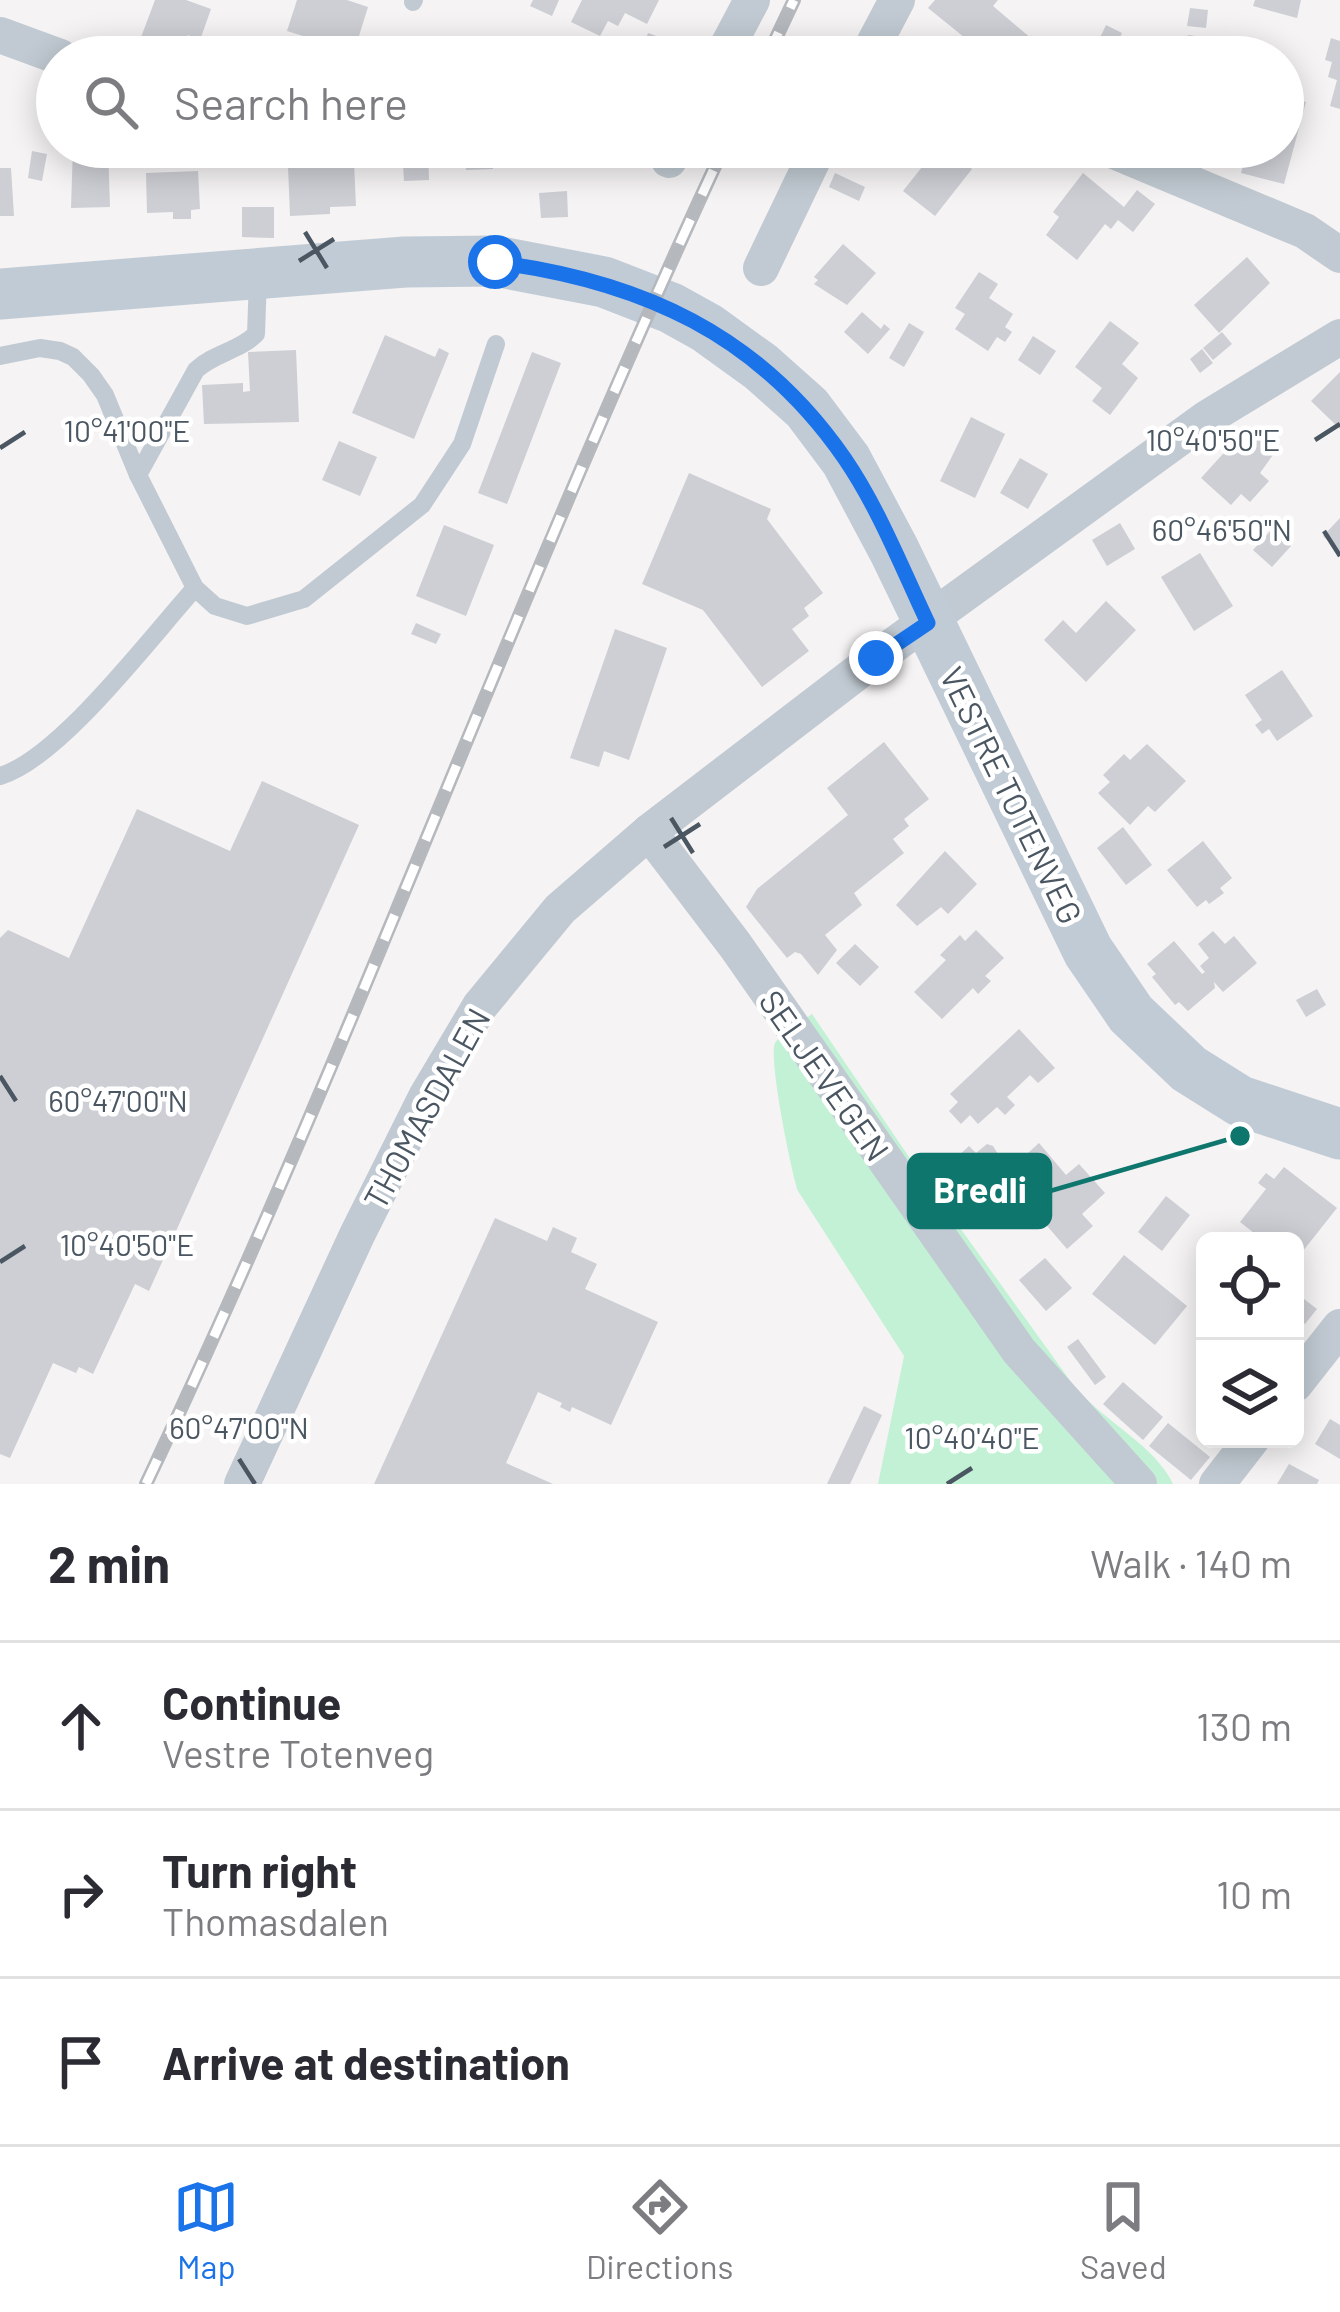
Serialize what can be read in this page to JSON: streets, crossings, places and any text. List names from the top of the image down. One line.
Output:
{"streets":{"main road":["VESTRE TOTENVEG"],"street":["SELJEVEGEN","THOMASDALEN"]},"crossings":[["VESTRE TOTENVEG","THOMASDALEN"],["SELJEVEGEN","THOMASDALEN"]],"places":["Bredli"],"page":{"search":"Search here","heading":["2 min","Walk · 140 m"],"list":[["Continue","Vestre Totenveg","130 m"],["Turn right","Thomasdalen","10 m"],"Arrive at destination"],"nav":["Map","Directions","Saved"]},"coordinates":["10°41'00\"E","10°40'50\"E","60°46'50\"N","60°47'00\"N","10°40'40\"E"]}
